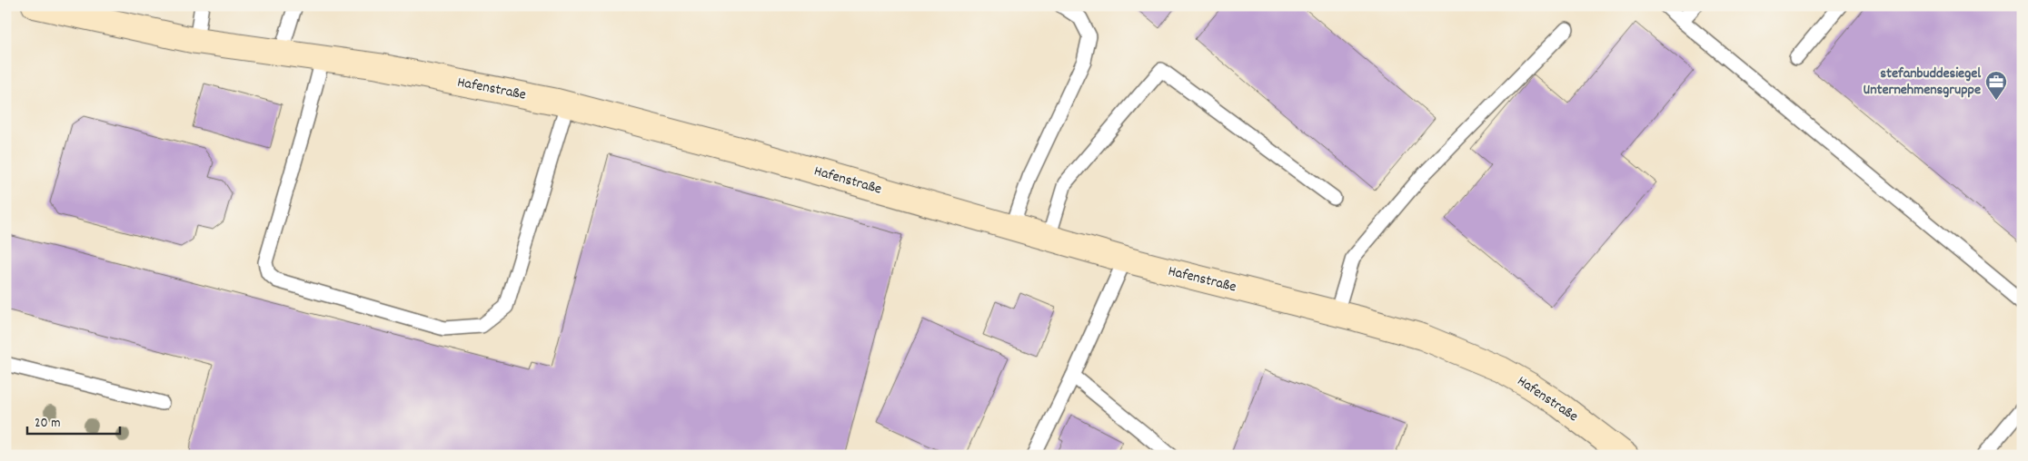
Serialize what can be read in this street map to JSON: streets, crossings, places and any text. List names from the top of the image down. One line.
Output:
{"streets":{"street":["Hafenstraße"]},"places":{"office":["stefanbuddesiegel Unternehmensgruppe"]},"scale_bar":"20 m"}
